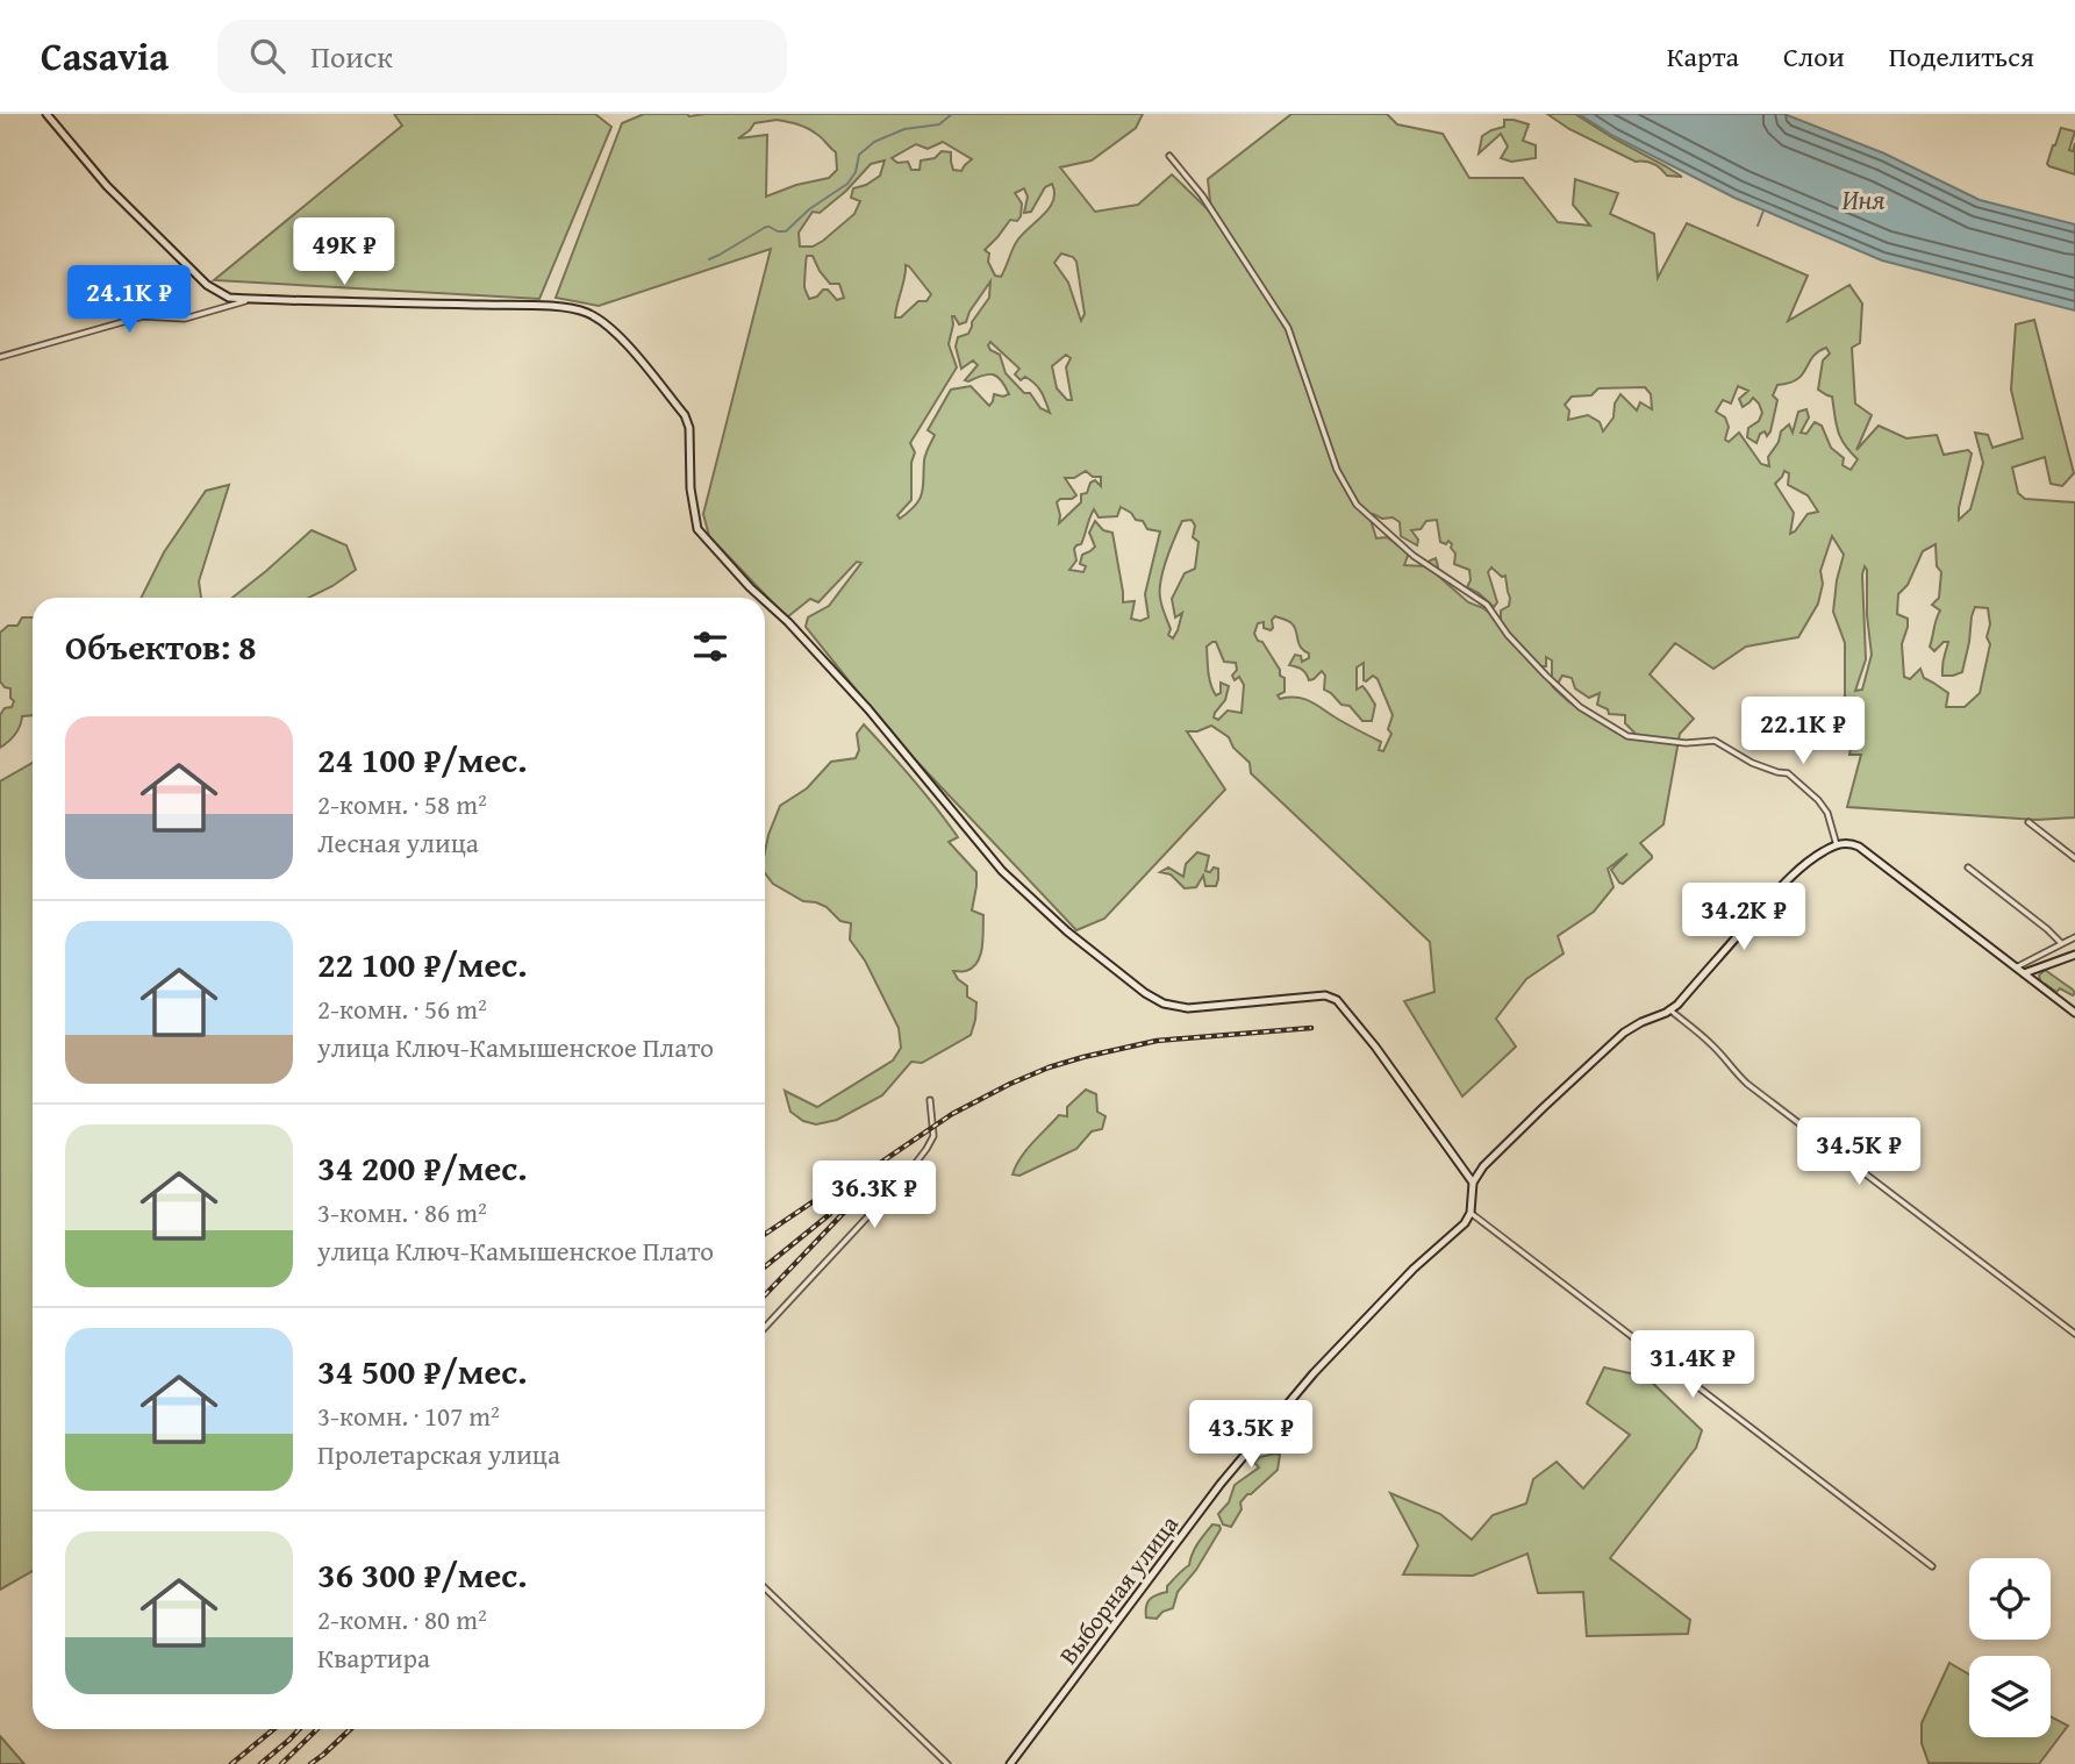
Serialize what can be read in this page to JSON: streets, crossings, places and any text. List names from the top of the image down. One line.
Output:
{"streets":{"street":["Выборная улица"]},"water":["Иня"],"page":{"header":"Casavia","search":"Поиск","nav":["Карта","Слои","Поделиться"],"price":["49K ₽","24.1K ₽","22.1K ₽","34.2K ₽","34.5K ₽","36.3K ₽","31.4K ₽","43.5K ₽"],"heading":"Объектов: 8","list":[{"name":"24 100 ₽/мес.","note":"2-комн. · 58 m² · Лесная улица"},{"name":"22 100 ₽/мес.","note":"2-комн. · 56 m² · улица Ключ-Камышенское Плато"},{"name":"34 200 ₽/мес.","note":"3-комн. · 86 m² · улица Ключ-Камышенское Плато"},{"name":"34 500 ₽/мес.","note":"3-комн. · 107 m² · Пролетарская улица"},{"name":"36 300 ₽/мес.","note":"2-комн. · 80 m² · Квартира"}]}}
